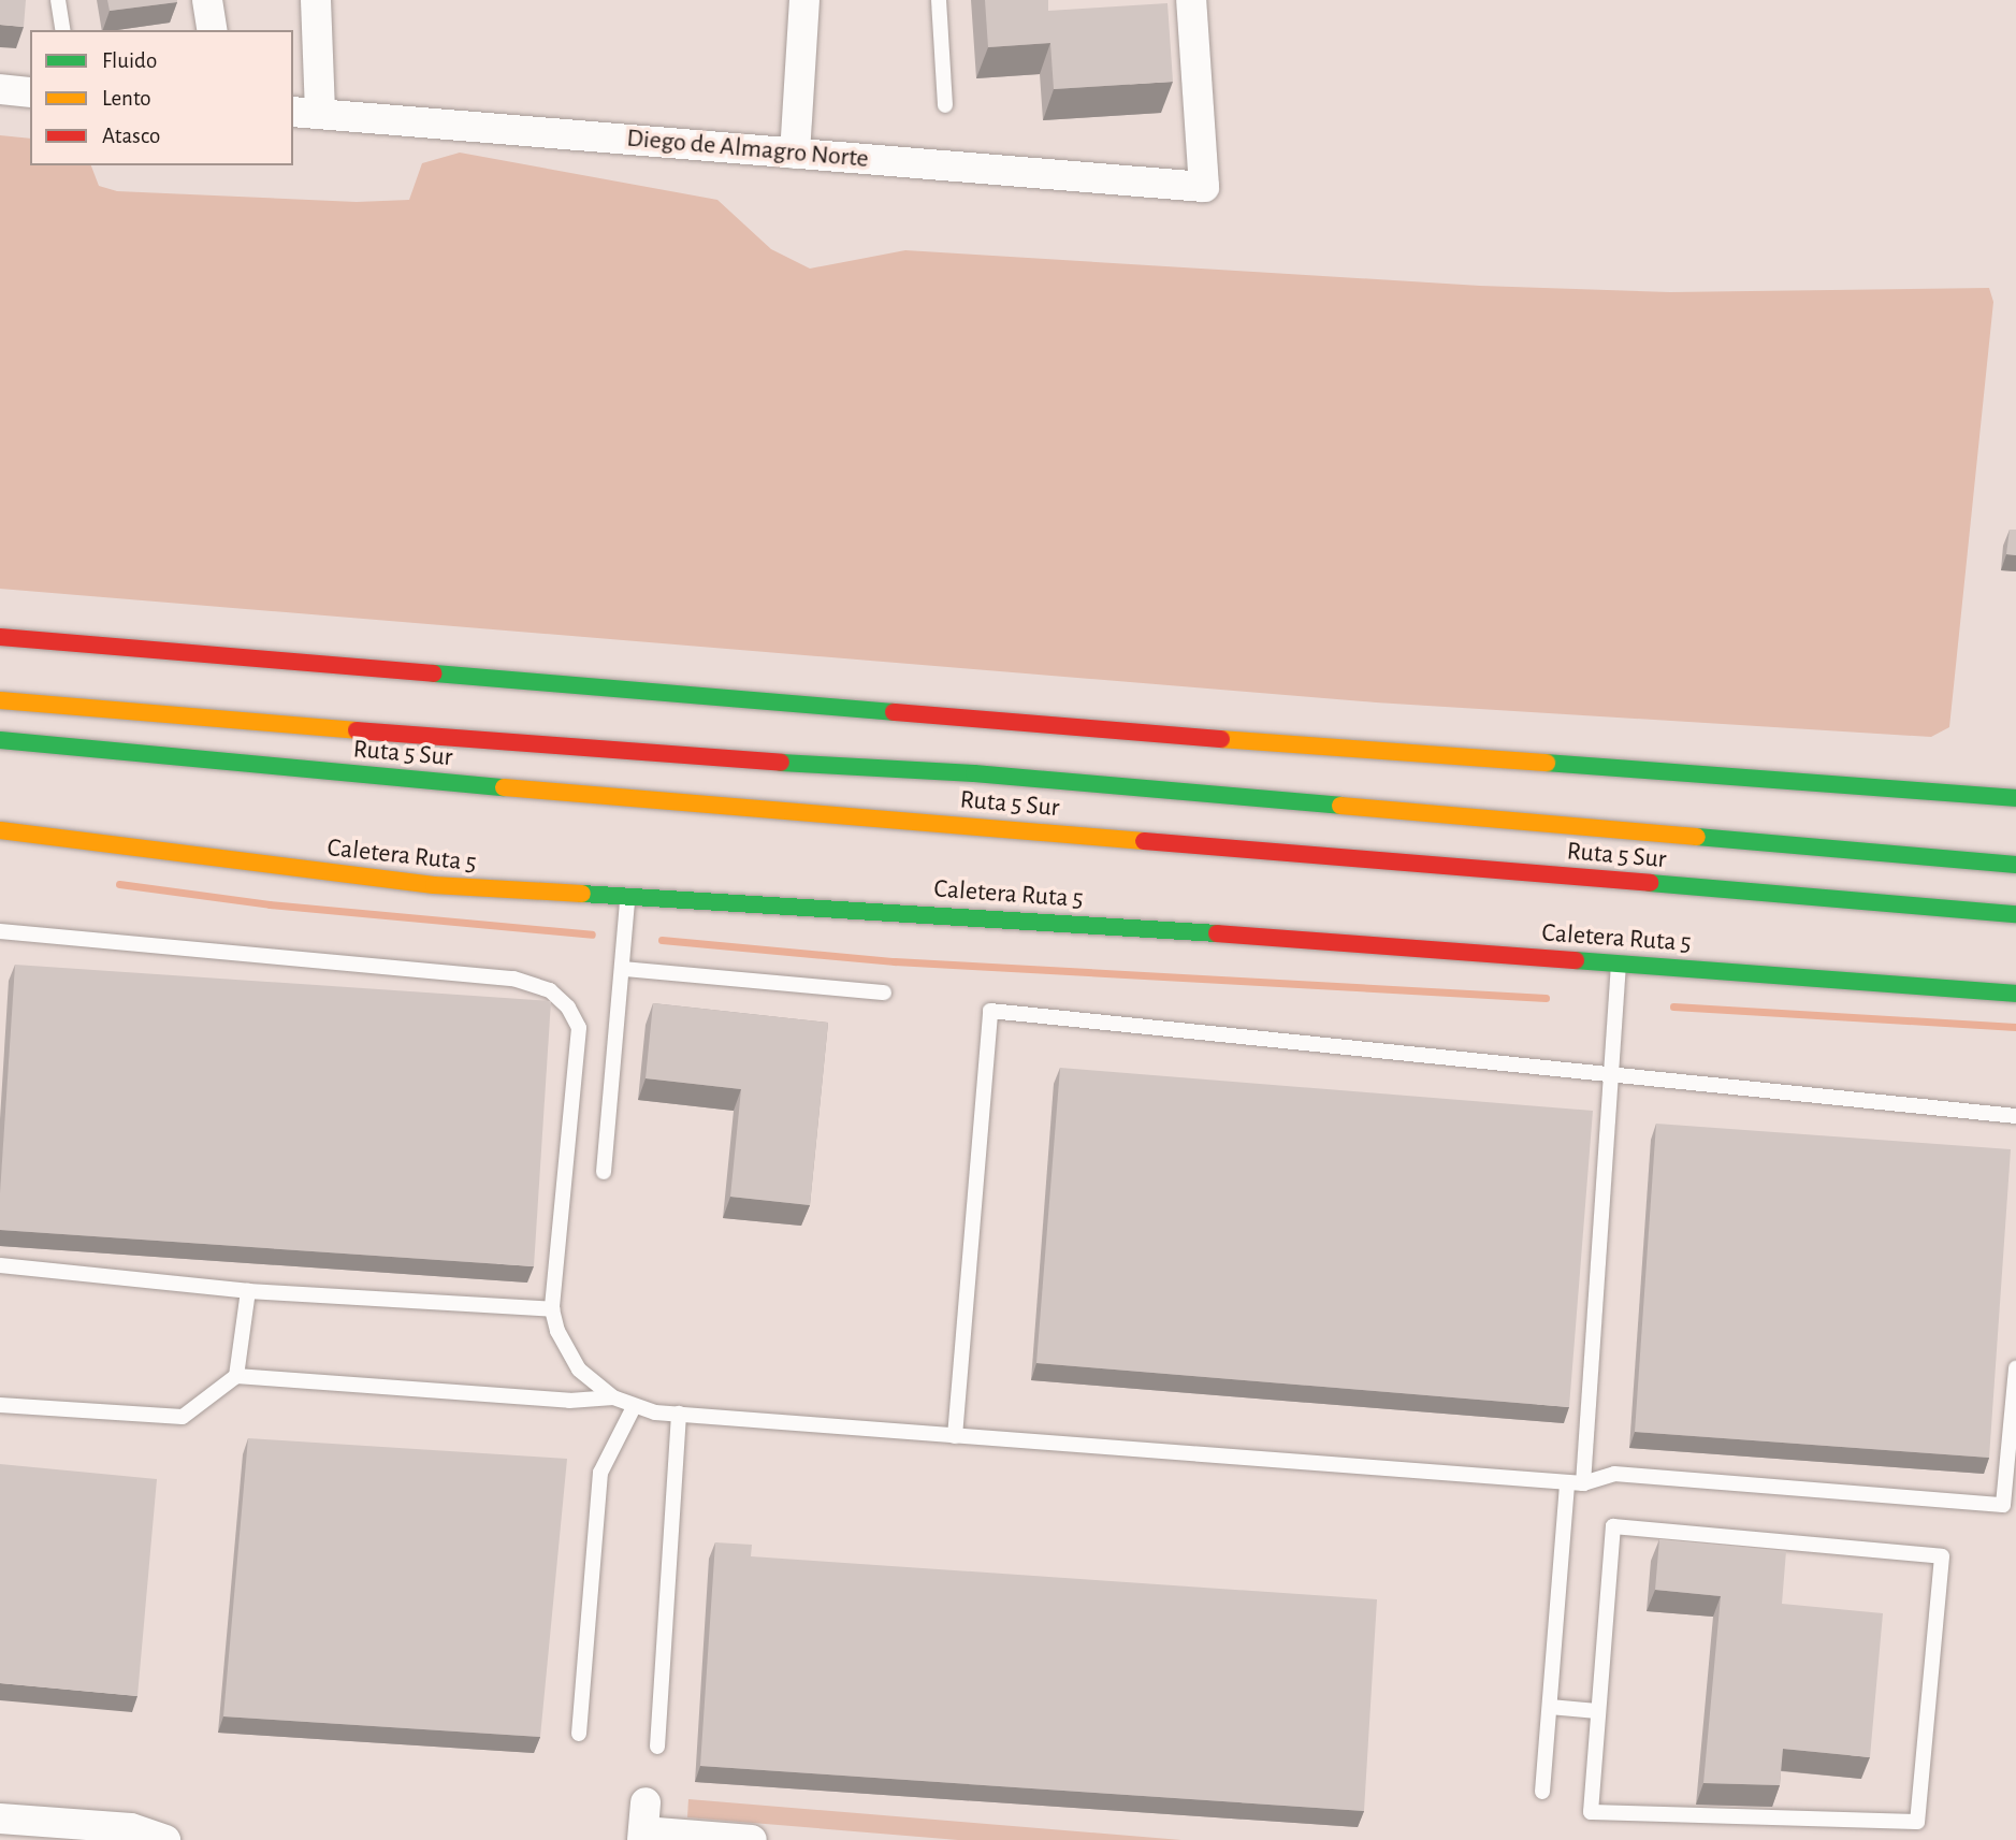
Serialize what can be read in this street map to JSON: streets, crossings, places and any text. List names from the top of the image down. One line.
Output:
{"streets":{"main road":["Ruta 5 Sur","Caletera Ruta 5"],"street":["Diego de Almagro Norte"]},"legend":["Fluido","Lento","Atasco"]}
